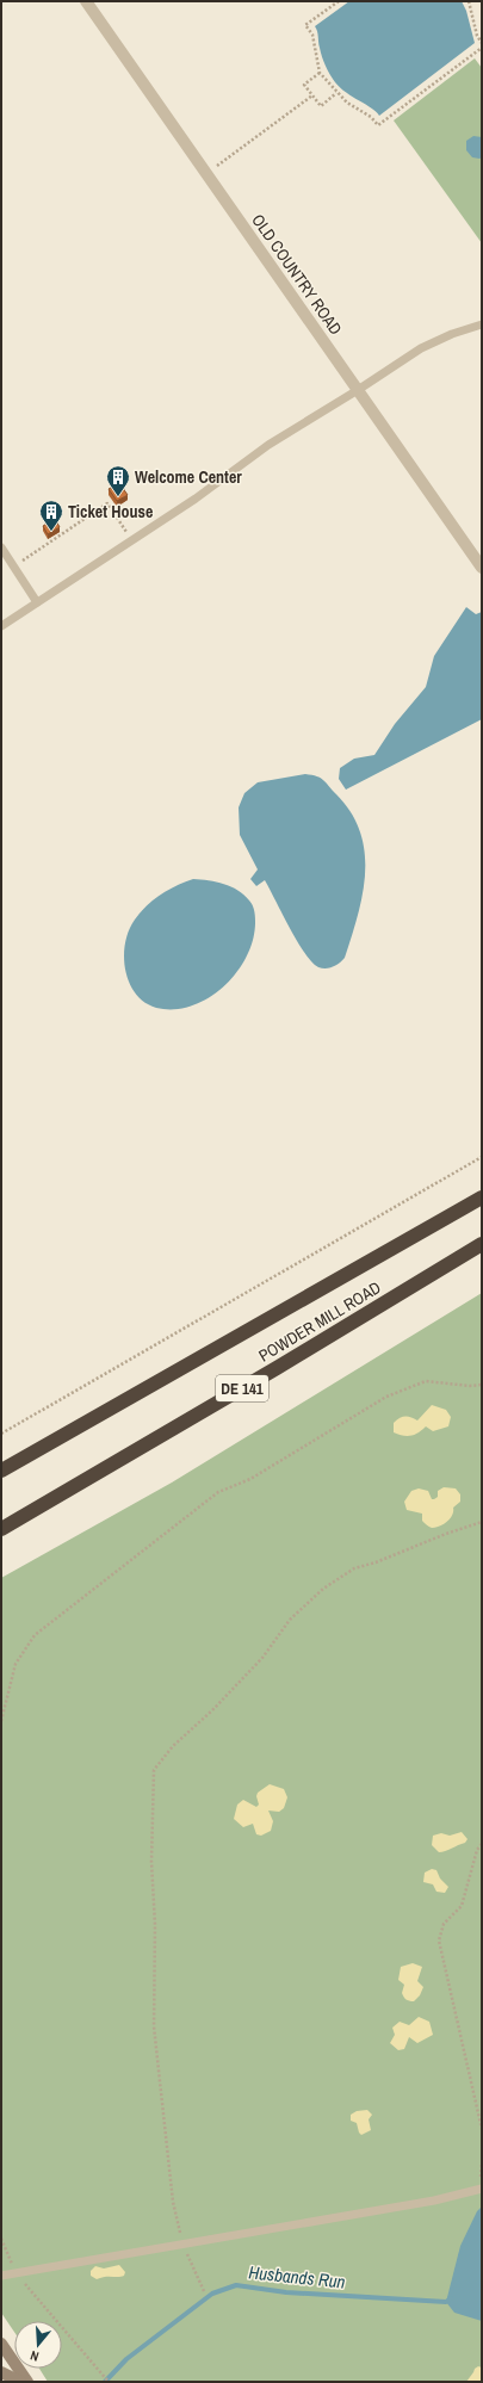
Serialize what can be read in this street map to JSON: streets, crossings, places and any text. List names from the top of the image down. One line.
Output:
{"streets":{"highway":["POWDER MILL ROAD","DE 141"],"street":["OLD COUNTRY ROAD"]},"water":["Husbands Run"],"places":{"building":["Welcome Center","Ticket House"]},"north":"bottom"}
